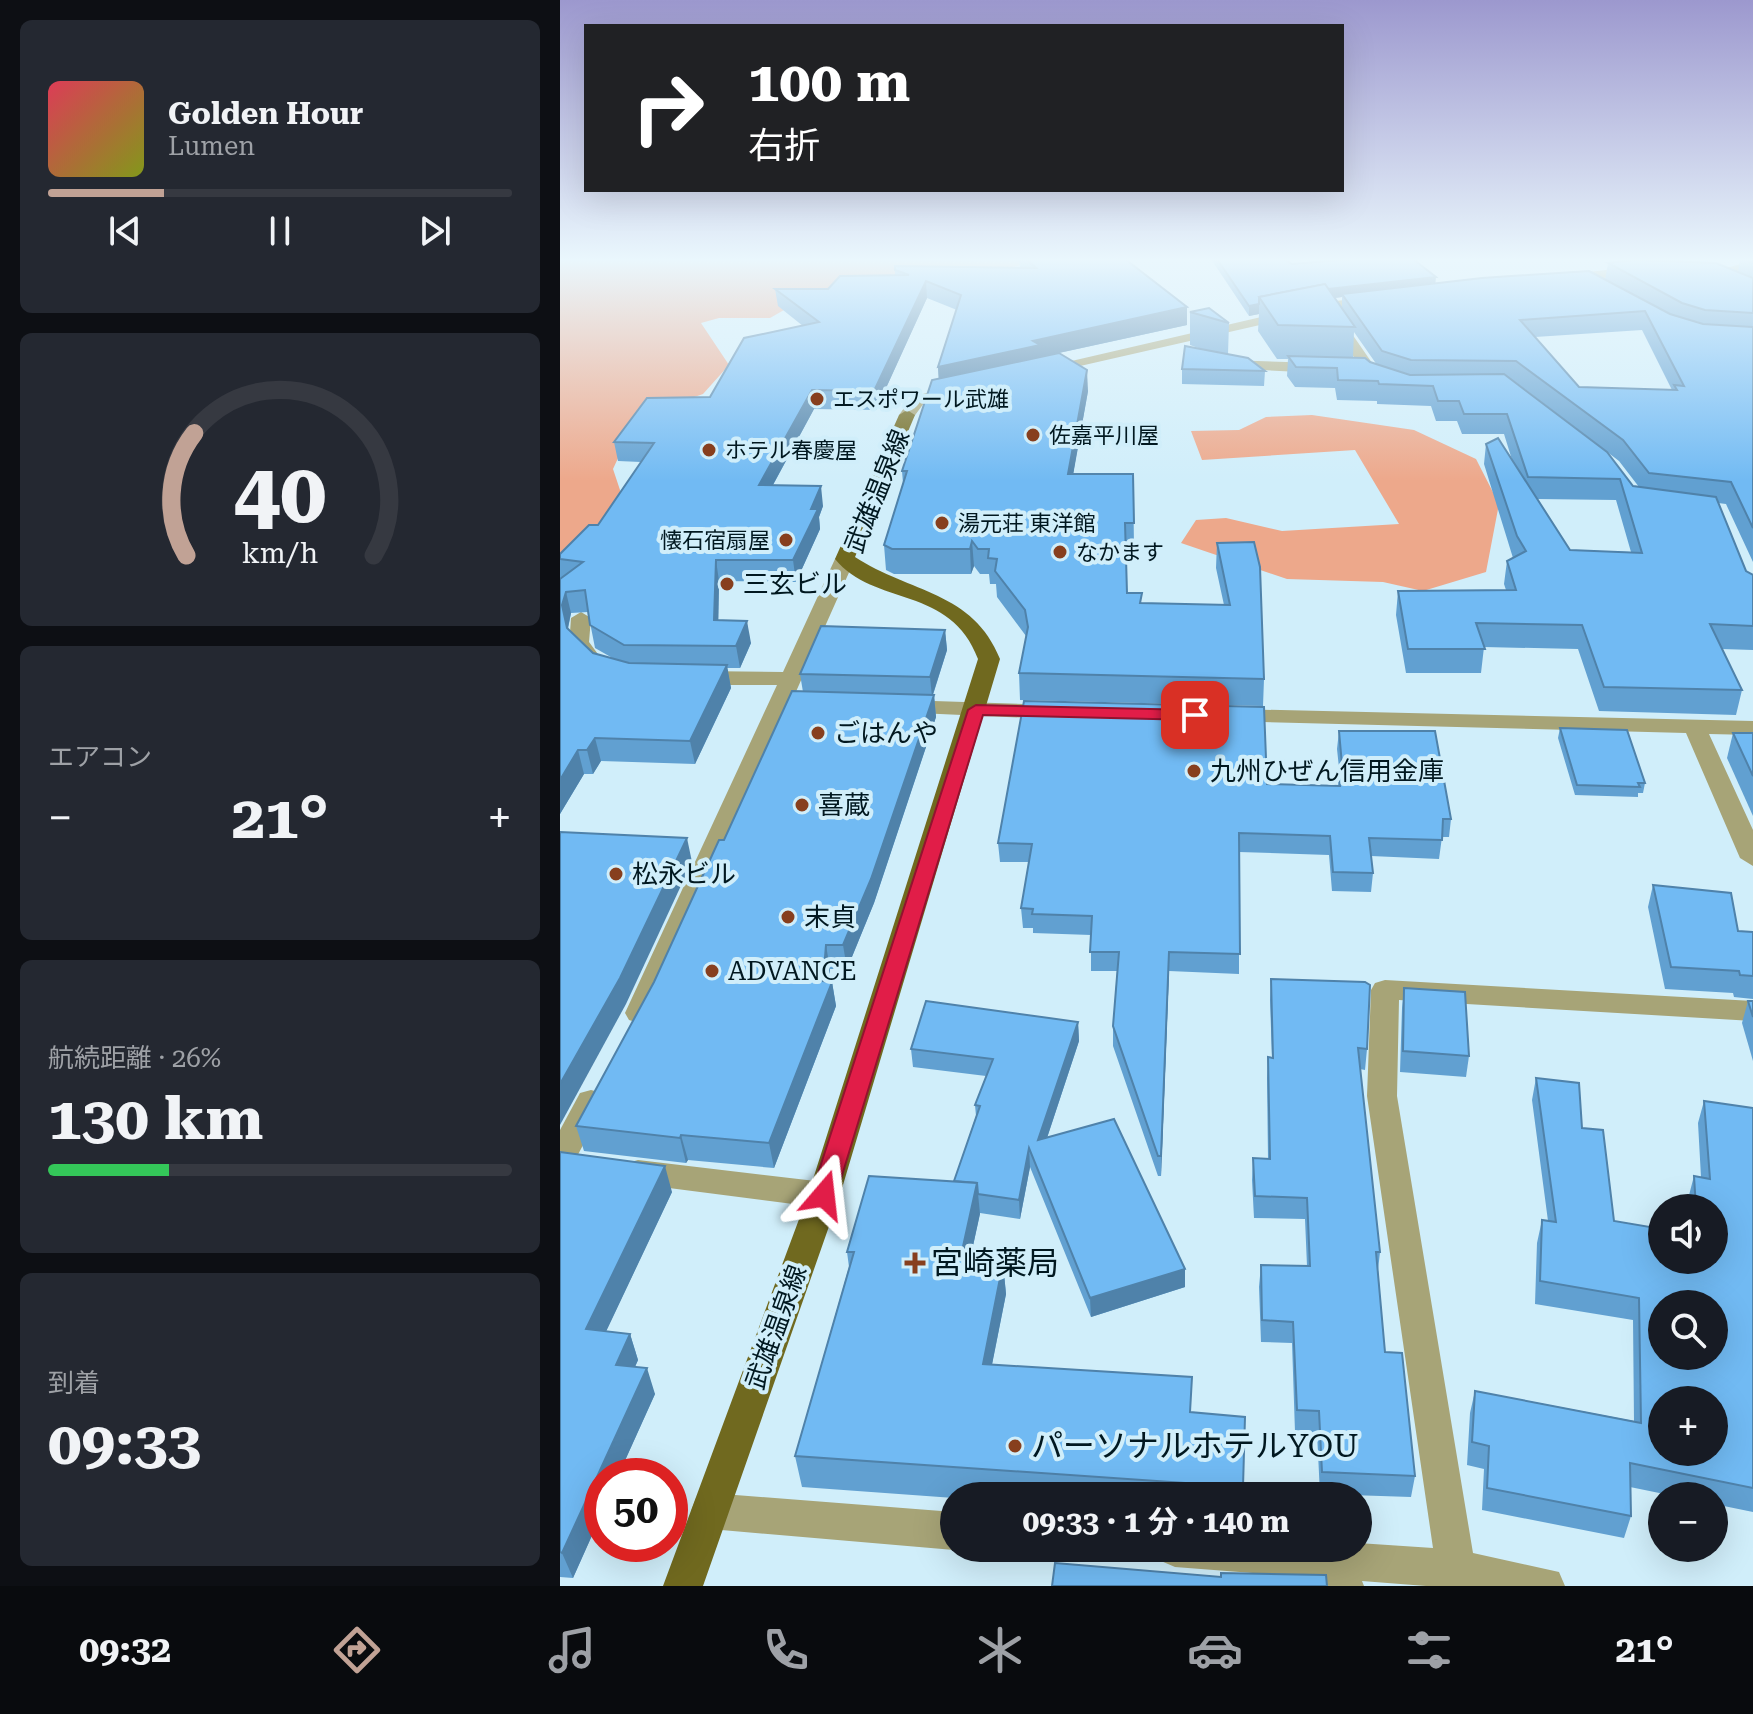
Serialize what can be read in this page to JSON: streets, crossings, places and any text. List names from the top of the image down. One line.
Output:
{"streets":{"main road":["武雄温泉線"]},"places":{"other":["エスポワール武雄","佐嘉平川屋","ホテル春慶屋","湯元荘 東洋館","懐石宿扇屋","なかます","三玄ビル","ごはんや","九州ひぜん信用金庫","喜蔵","松永ビル","末貞","ADVANCE","パーソナルホテルYOU"],"health":["宮崎薬局"]},"page":{"turn":["100 m","右折"],"song":["Golden Hour","Lumen"],"tile":["エアコン",["航続距離 · 26%","130 km"],["到着","09:33"]],"heat":["−","21°","+"],"map_buttons":["+","−"],"limit":"50","trip":"09:33 · 1 分 · 140 m","tabs":["09:32","21°"],"gauge":["40","km/h"]}}
